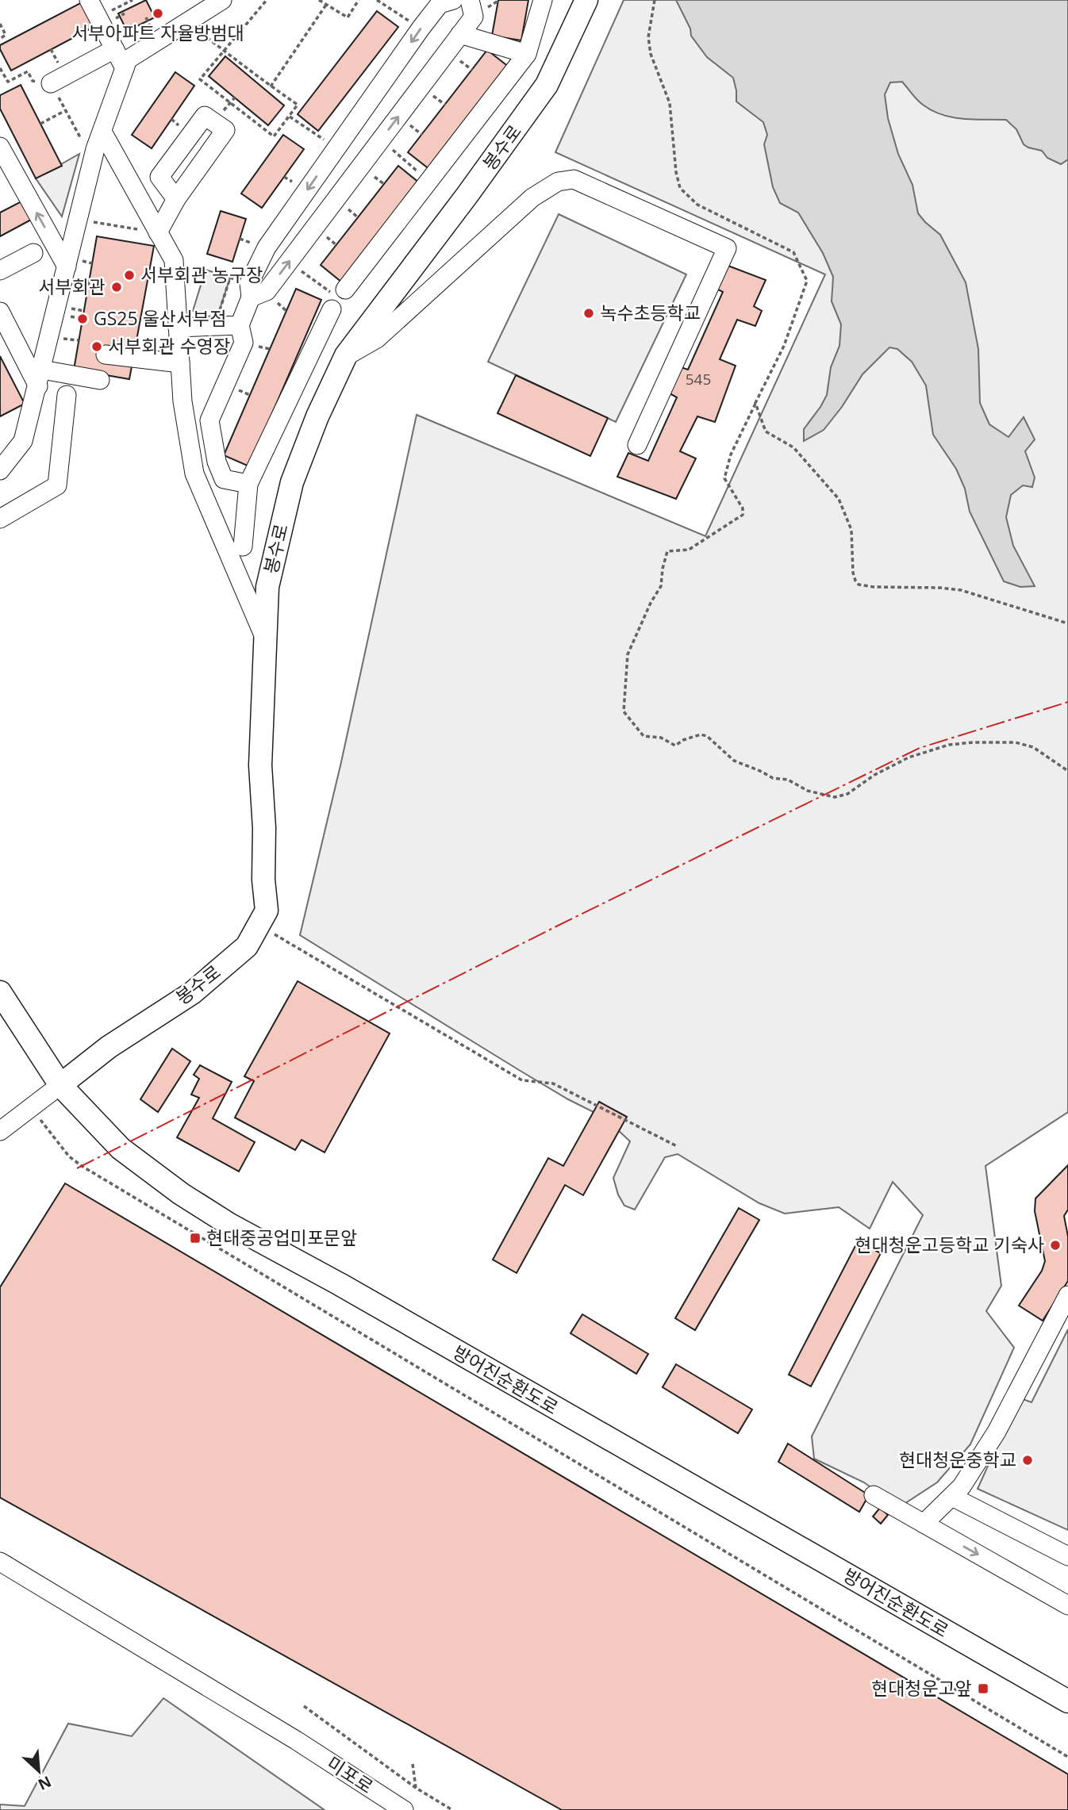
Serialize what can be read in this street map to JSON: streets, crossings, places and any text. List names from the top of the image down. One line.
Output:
{"streets":{"main road":["봉수로","방어진순환도로"],"street":["미포로"]},"crossings":[["봉수로","방어진순환도로"]],"places":{"other":["서부아파트 자율방범대","서부회관 농구장","서부회관","녹수초등학교","GS25 울산서부점","서부회관 수영장","현대청운고등학교 기숙사","현대청운중학교"],"transit":["현대중공업미포문앞","현대청운고앞"]},"house_numbers":["545"],"north":"bottom right"}
